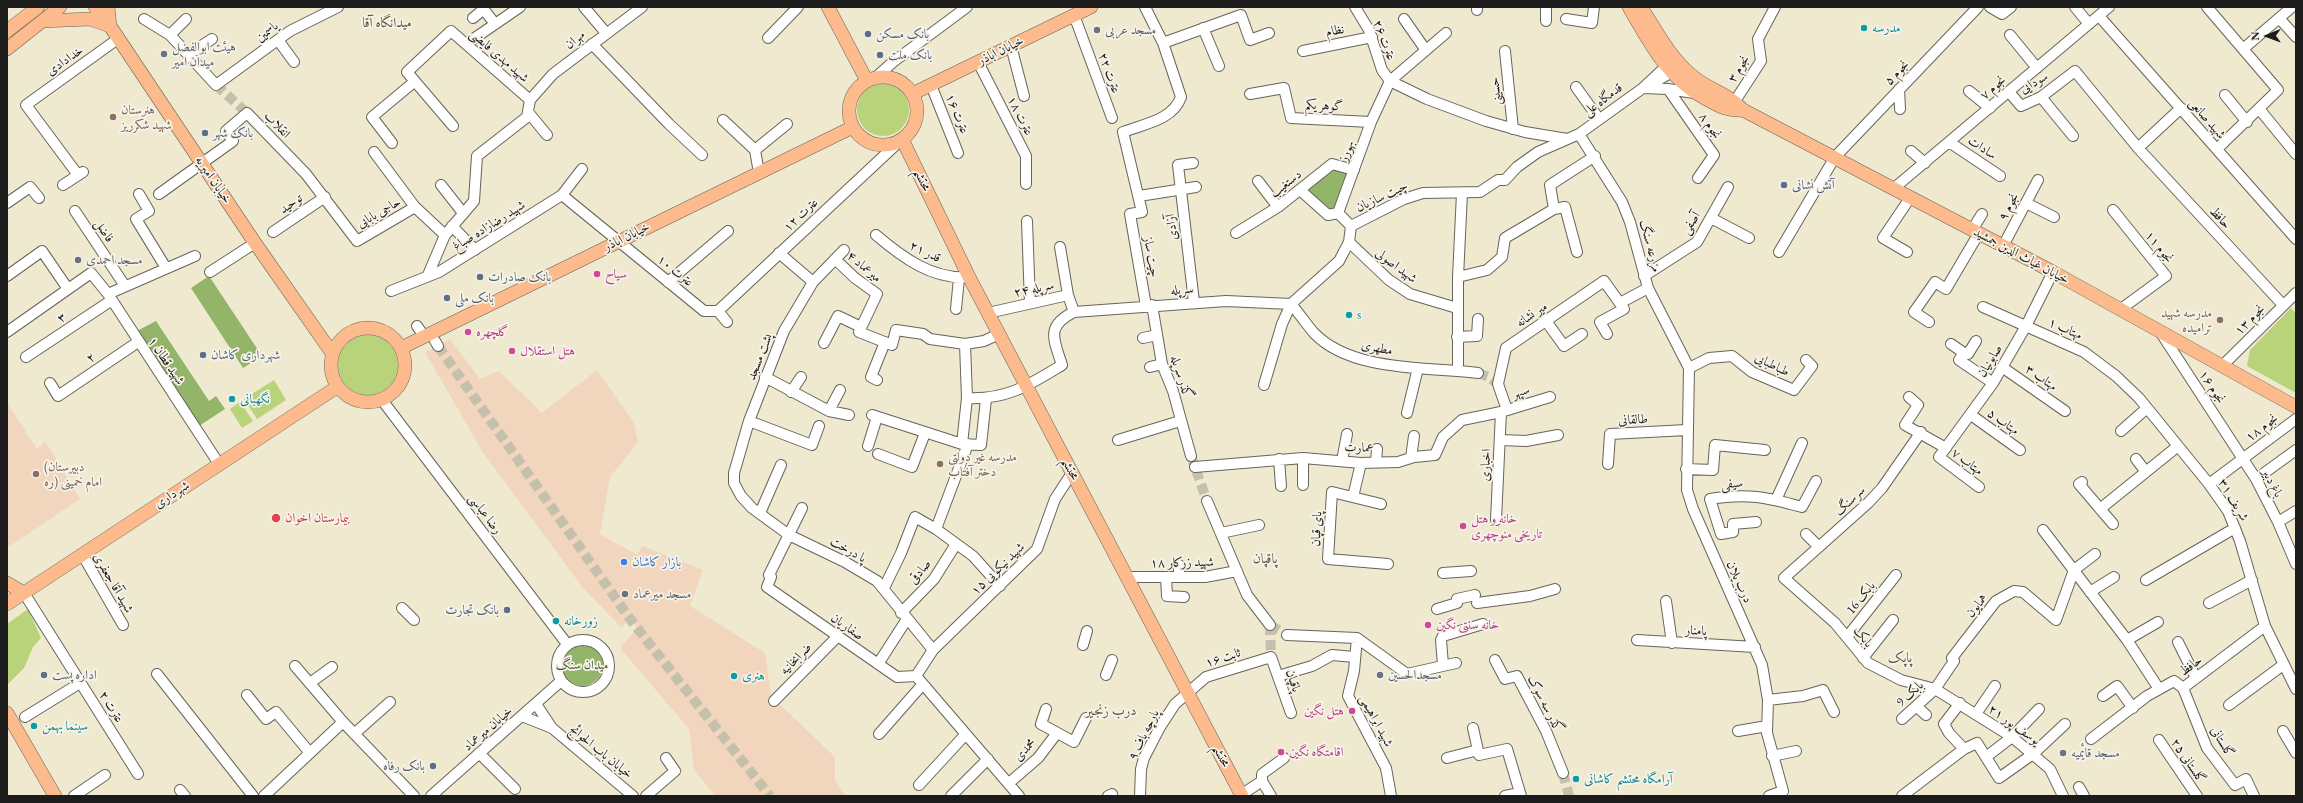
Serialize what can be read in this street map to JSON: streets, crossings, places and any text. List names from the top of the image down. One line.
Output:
{"streets":{"main road":["خیابان اباذر","خیابان امیریه","محتشم","خیابان غیاث الدین جمشید","شهرداری"],"street":["نظام","یاسمین","مهران","عترت ۲۶","شهید مهدی فایضی","خدادادی","نجوم ۳","عترت ۲۲","نجوم ۵","سودایی","نجوم ۷","حسینی","قدمگاه علی","گوهر یکم","عترت ۱۶","عترت ۱۸","شهید صانعی","انقلاب","نجوم ۸","سادات","بهورز","دستغیب","چیت سازیان","توحید","نجوم ۹","حاجی بابایی","عترت ۱۲","حافظ","آصفی","شهید رضازاده صباغ","آزادی","فاضل","مزرعه سنگ","نجوم ۱۱","قدر ۲۱","چیت ساز","شهید اصولی","میرعماد ۴","عترت ۱۰","سرپله ۲۴","سرپله","میر نشانه","۳","نجوم ۱۳","مهتاب ۱","مطهری","پشت مسجد","۲","شهید قطان ۱","صابونیان","طباطبایی","گذر سرپله","مهتاب ۳","نجوم ۱۶","سپهر","طالقانی","مهتاب ۵","نجوم ۱۸","عمارت","مهتاب ۷","اخباری","باغ دبیر","سیفی","شریف ۳۱","سرسنگ","رضا عباسی","پای قپان","پا درخت","شهید زرکار ۱۸","شهید نیکویی ۱۵","صادقی","درب یلان","شهید آقا جعفری","بابک 16","همایون","صفاریان","پامنار","بابک","ثابت ۱۶","ضرابخانیه","پاقپان","بابک 9","گذر سه سوک","عترت ۲","شهید ابراهیمی","یوسف پور ۲۱","خیابان میرعماد","پارچه باف ۹","گلستانی","محمدی","خیابان باب الحوائج","گلستانی ۲۵"]},"crossings":[["نظام","عترت ۲۶"],["مهران","شهید مهدی فایضی"],["عترت ۲۶","بهورز"],["خیابان اباذر","عترت ۲۲"],["خیابان اباذر","عترت ۱۶"],["خیابان اباذر","عترت ۱۸"],["خیابان اباذر","خیابان امیریه"],["خیابان اباذر","محتشم"],["خیابان اباذر","عترت ۱۲"],["خیابان اباذر","عترت ۱۰"],["خیابان اباذر","شهرداری"],["خیابان اباذر","رضا عباسی"],["خدادادی","خیابان امیریه"],["نجوم ۳","خیابان غیاث الدین جمشید"],["نجوم ۵","خیابان غیاث الدین جمشید"],["سودایی","نجوم ۷"],["سودایی","حافظ"],["نجوم ۷","شهید صانعی"],["نجوم ۷","سادات"],["نجوم ۷","خیابان غیاث الدین جمشید"],["قدمگاه علی","چیت سازیان"],["قدمگاه علی","مزرعه سنگ"],["قدمگاه علی","خیابان غیاث الدین جمشید"],["گوهر یکم","بهورز"],["انقلاب","خیابان امیریه"],["انقلاب","توحید"],["انقلاب","حاجی بابایی"],["بهورز","دستغیب"],["خیابان امیریه","شهرداری"],["خیابان امیریه","رضا عباسی"],["محتشم","عترت ۱۲"],["محتشم","قدر ۲۱"],["محتشم","سرپله ۲۴"],["محتشم","شهید زرکار ۱۸"],["محتشم","شهید نیکویی ۱۵"],["محتشم","ثابت ۱۶"],["محتشم","پارچه باف ۹"],["چیت سازیان","مزرعه سنگ"],["چیت سازیان","شهید اصولی"],["چیت سازیان","سرپله"],["چیت سازیان","مطهری"],["توحید","حاجی بابایی"],["نجوم ۹","خیابان غیاث الدین جمشید"],["عترت ۱۲","عترت ۱۰"],["حافظ","نجوم ۱۳"],["حافظ","شریف ۳۱"],["حافظ","گلستانی"],["آصفی","مزرعه سنگ"],["شهید رضازاده صباغ","عترت ۱۰"],["آزادی","سرپله"],["فاضل","۳"],["مزرعه سنگ","طباطبایی"],["مزرعه سنگ","درب یلان"],["نجوم ۱۱","خیابان غیاث الدین جمشید"],["خیابان غیاث الدین جمشید","نجوم ۱۳"],["خیابان غیاث الدین جمشید","صابونیان"],["خیابان غیاث الدین جمشید","نجوم ۱۶"],["چیت ساز","سرپله"],["چیت ساز","گذر سرپله"],["میرعماد ۴","پشت مسجد"],["سرپله ۲۴","سرپله"],["سرپله","مطهری"],["سرپله","گذر سرپله"],["میر نشانه","سپهر"],["میر نشانه","عمارت"],["میر نشانه","اخباری"],["۳","شهید قطان ۱"],["مهتاب ۱","صابونیان"],["مهتاب ۱","شریف ۳۱"],["پشت مسجد","پا درخت"],["۲","شهید قطان ۱"],["شهید قطان ۱","شهرداری"],["صابونیان","مهتاب ۳"],["صابونیان","مهتاب ۵"],["صابونیان","مهتاب ۷"],["طباطبایی","درب یلان"],["نجوم ۱۶","نجوم ۱۸"],["نجوم ۱۶","باغ دبیر"],["سپهر","عمارت"],["سپهر","اخباری"],["طالقانی","درب یلان"],["نجوم ۱۸","باغ دبیر"],["نجوم ۱۸","شریف ۳۱"],["عمارت","اخباری"],["شهرداری","رضا عباسی"],["شهرداری","شهید آقا جعفری"],["شهرداری","عترت ۲"],["سرسنگ","بابک"],["رضا عباسی","خیابان میرعماد"],["پا درخت","شهید نیکویی ۱۵"],["پا درخت","صادقی"],["پا درخت","صفاریان"],["شهید نیکویی ۱۵","صفاریان"],["صادقی","صفاریان"],["درب یلان","پامنار"],["بابک 16","بابک"],["همایون","بابک"],["همایون","بابک 9"],["همایون","یوسف پور ۲۱"],["صفاریان","ضرابخانیه"],["بابک","بابک 9"],["بابک","یوسف پور ۲۱"],["ثابت ۱۶","پاقپان"],["ثابت ۱۶","پارچه باف ۹"],["بابک 9","یوسف پور ۲۱"]],"districts":["میدانگاه آقا","پاقپان","پاپک","درب زنجیر"],"parks":["میدان سنگ"],"places":["مدرسه","مسجد عربی","بانک مسکن","هیئت ابوالفضل میدان امیر","بانک ملت","هنرستان شهید شکرریز","بانک شهر","آتش نشانی","مسجد احمدی","سیاح","بانک صادرات","بانک ملی","s","مدرسه شهید ترامیده","گلچهره","هتل استقلال","شهرداری کاشان","نگهبانی","مدرسه غیر دولتی دختر آفتاب","(دبیرستان امام خمینی (ره","بیمارستان اخوان","خانه و هتل تاریخی منوچهری","بازار کاشان","مسجد میرعماد","بانک تجارت","زورخانه","خانه سنتی نگین","اداره پست","مسجدالحسین","هنری","هتل نگین","سینما بهمن","اقامتگاه نگین","مسجد قایٔمیه","بانک رفاه","آرامگاه محتشم کاشانی"],"north":"left"}
